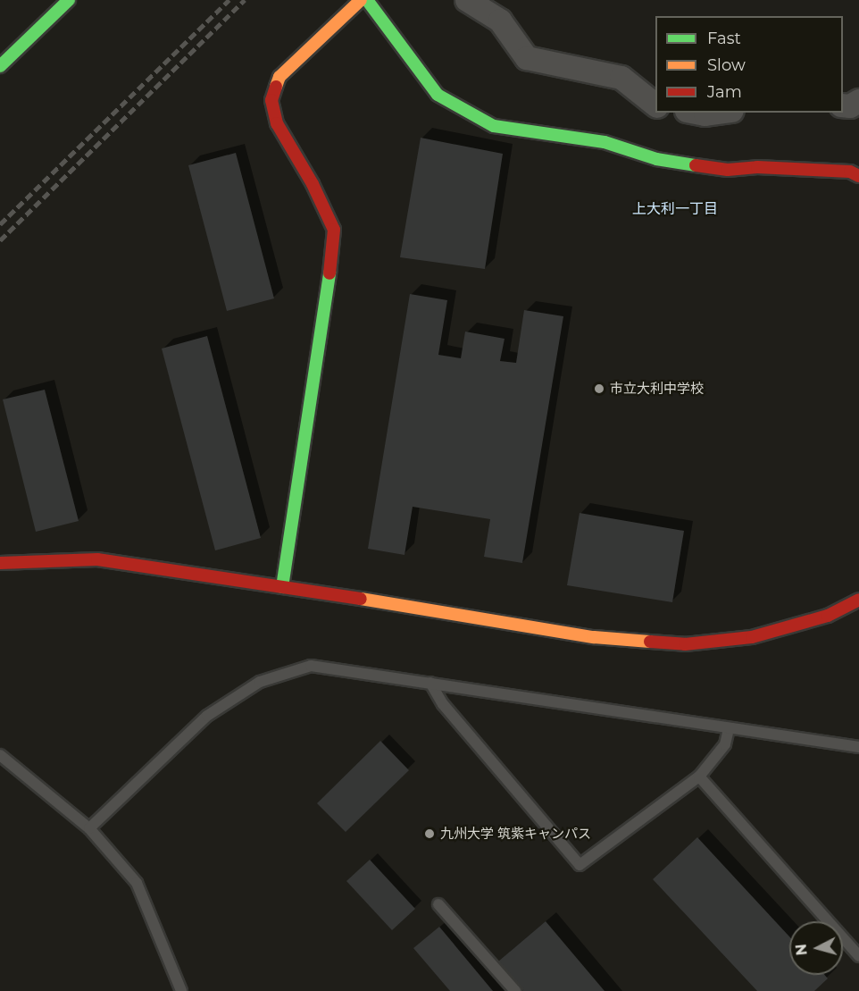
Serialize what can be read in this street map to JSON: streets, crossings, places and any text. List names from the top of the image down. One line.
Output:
{"districts":["上大利一丁目"],"places":["市立大利中学校","九州大学 筑紫キャンパス"],"legend":["Fast","Slow","Jam"],"north":"left"}
